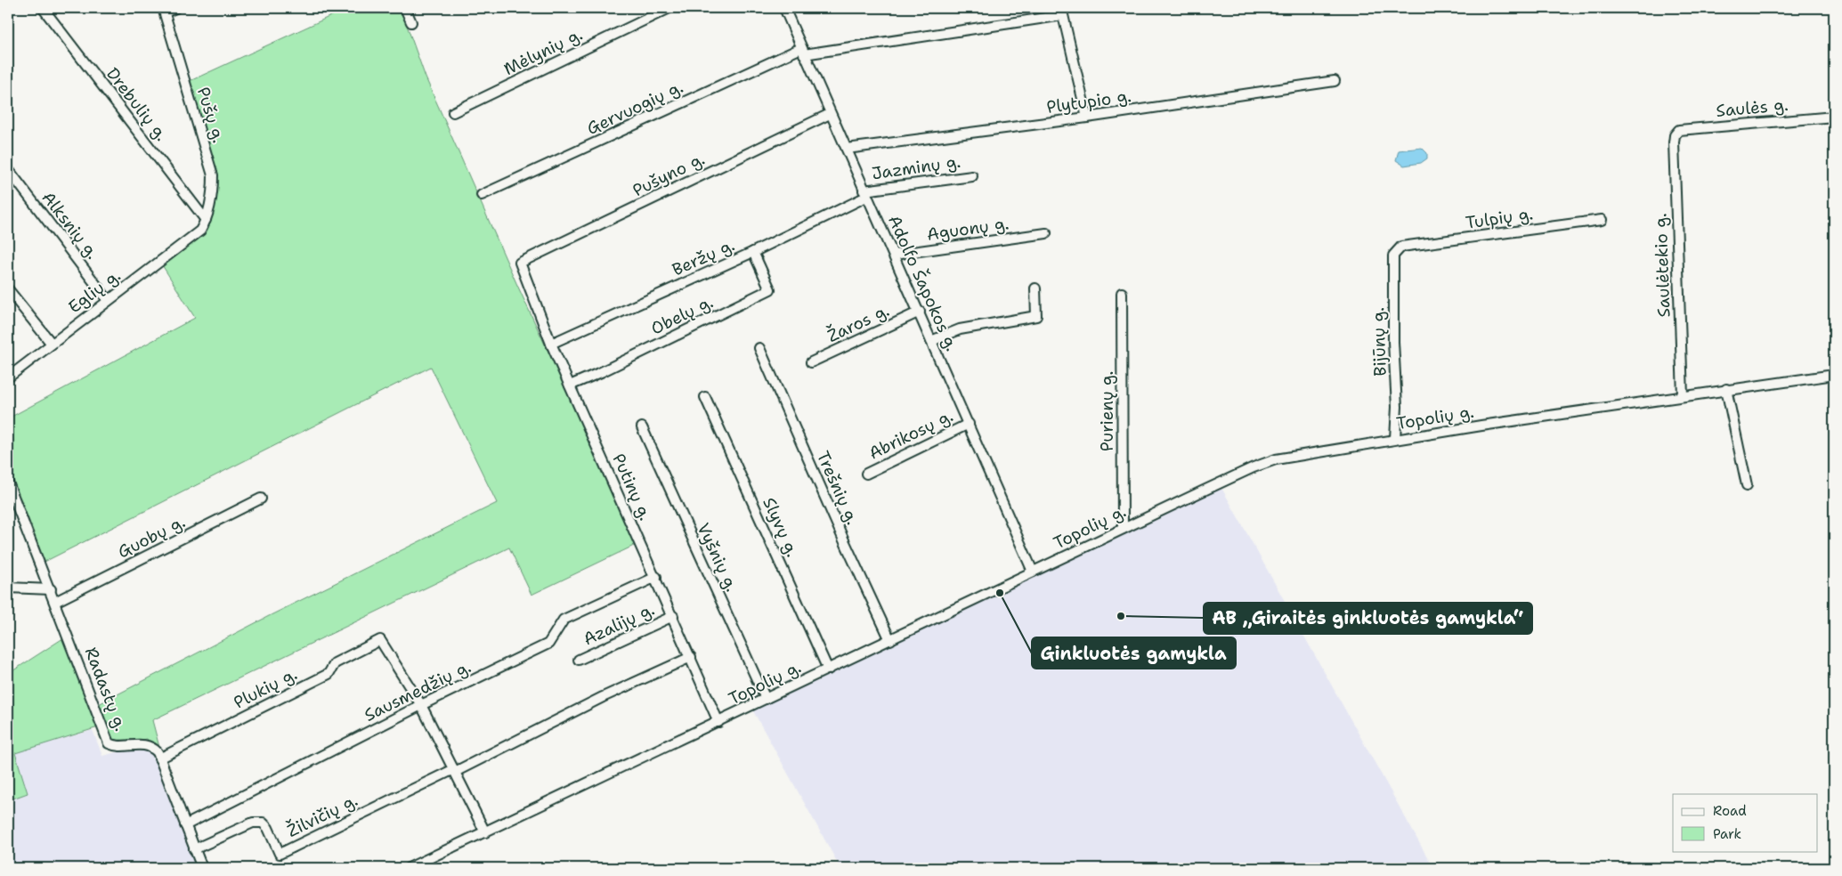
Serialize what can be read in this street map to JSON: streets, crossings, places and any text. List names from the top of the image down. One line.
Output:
{"streets":{"street":["Mėlynių g.","Plytupio g.","Drebulių g.","Gervuogių g.","Saulės g.","Pušų g.","Jazminų g.","Pušyno g.","Tulpių g.","Alksnių g.","Aguonų g.","Beržų g.","Saulėtekio g.","Adolfo Šapokos g.","Eglių g.","Obelų g.","Žaros g.","Bijūnų g.","Purienų g.","Topolių g.","Abrikosų g.","Putinų g.","Trešnių g.","Slyvų g.","Guobų g.","Vyšnių g.","Azalijų g.","Plukių g.","Radastų g.","Sausmedžių g.","Žilvičių g."]},"crossings":[["Plytupio g.","Gervuogių g."],["Plytupio g.","Adolfo Šapokos g."],["Drebulių g.","Pušų g."],["Gervuogių g.","Adolfo Šapokos g."],["Saulės g.","Saulėtekio g."],["Pušų g.","Eglių g."],["Jazminų g.","Beržų g."],["Jazminų g.","Adolfo Šapokos g."],["Pušyno g.","Adolfo Šapokos g."],["Pušyno g.","Putinų g."],["Tulpių g.","Bijūnų g."],["Alksnių g.","Eglių g."],["Aguonų g.","Adolfo Šapokos g."],["Beržų g.","Adolfo Šapokos g."],["Beržų g.","Obelų g."],["Beržų g.","Putinų g."],["Saulėtekio g.","Topolių g."],["Adolfo Šapokos g.","Žaros g."],["Adolfo Šapokos g.","Topolių g."],["Adolfo Šapokos g.","Abrikosų g."],["Obelų g.","Putinų g."],["Bijūnų g.","Topolių g."],["Purienų g.","Topolių g."],["Topolių g.","Putinų g."],["Topolių g.","Trešnių g."],["Topolių g.","Slyvų g."],["Topolių g.","Vyšnių g."],["Putinų g.","Azalijų g."],["Putinų g.","Sausmedžių g."],["Putinų g.","Žilvičių g."],["Guobų g.","Radastų g."],["Plukių g.","Radastų g."],["Plukių g.","Sausmedžių g."],["Radastų g.","Sausmedžių g."],["Radastų g.","Žilvičių g."]],"places":["Ginkluotės gamykla","AB „Giraitės ginkluotės gamykla“"],"legend":["Road","Park"]}
